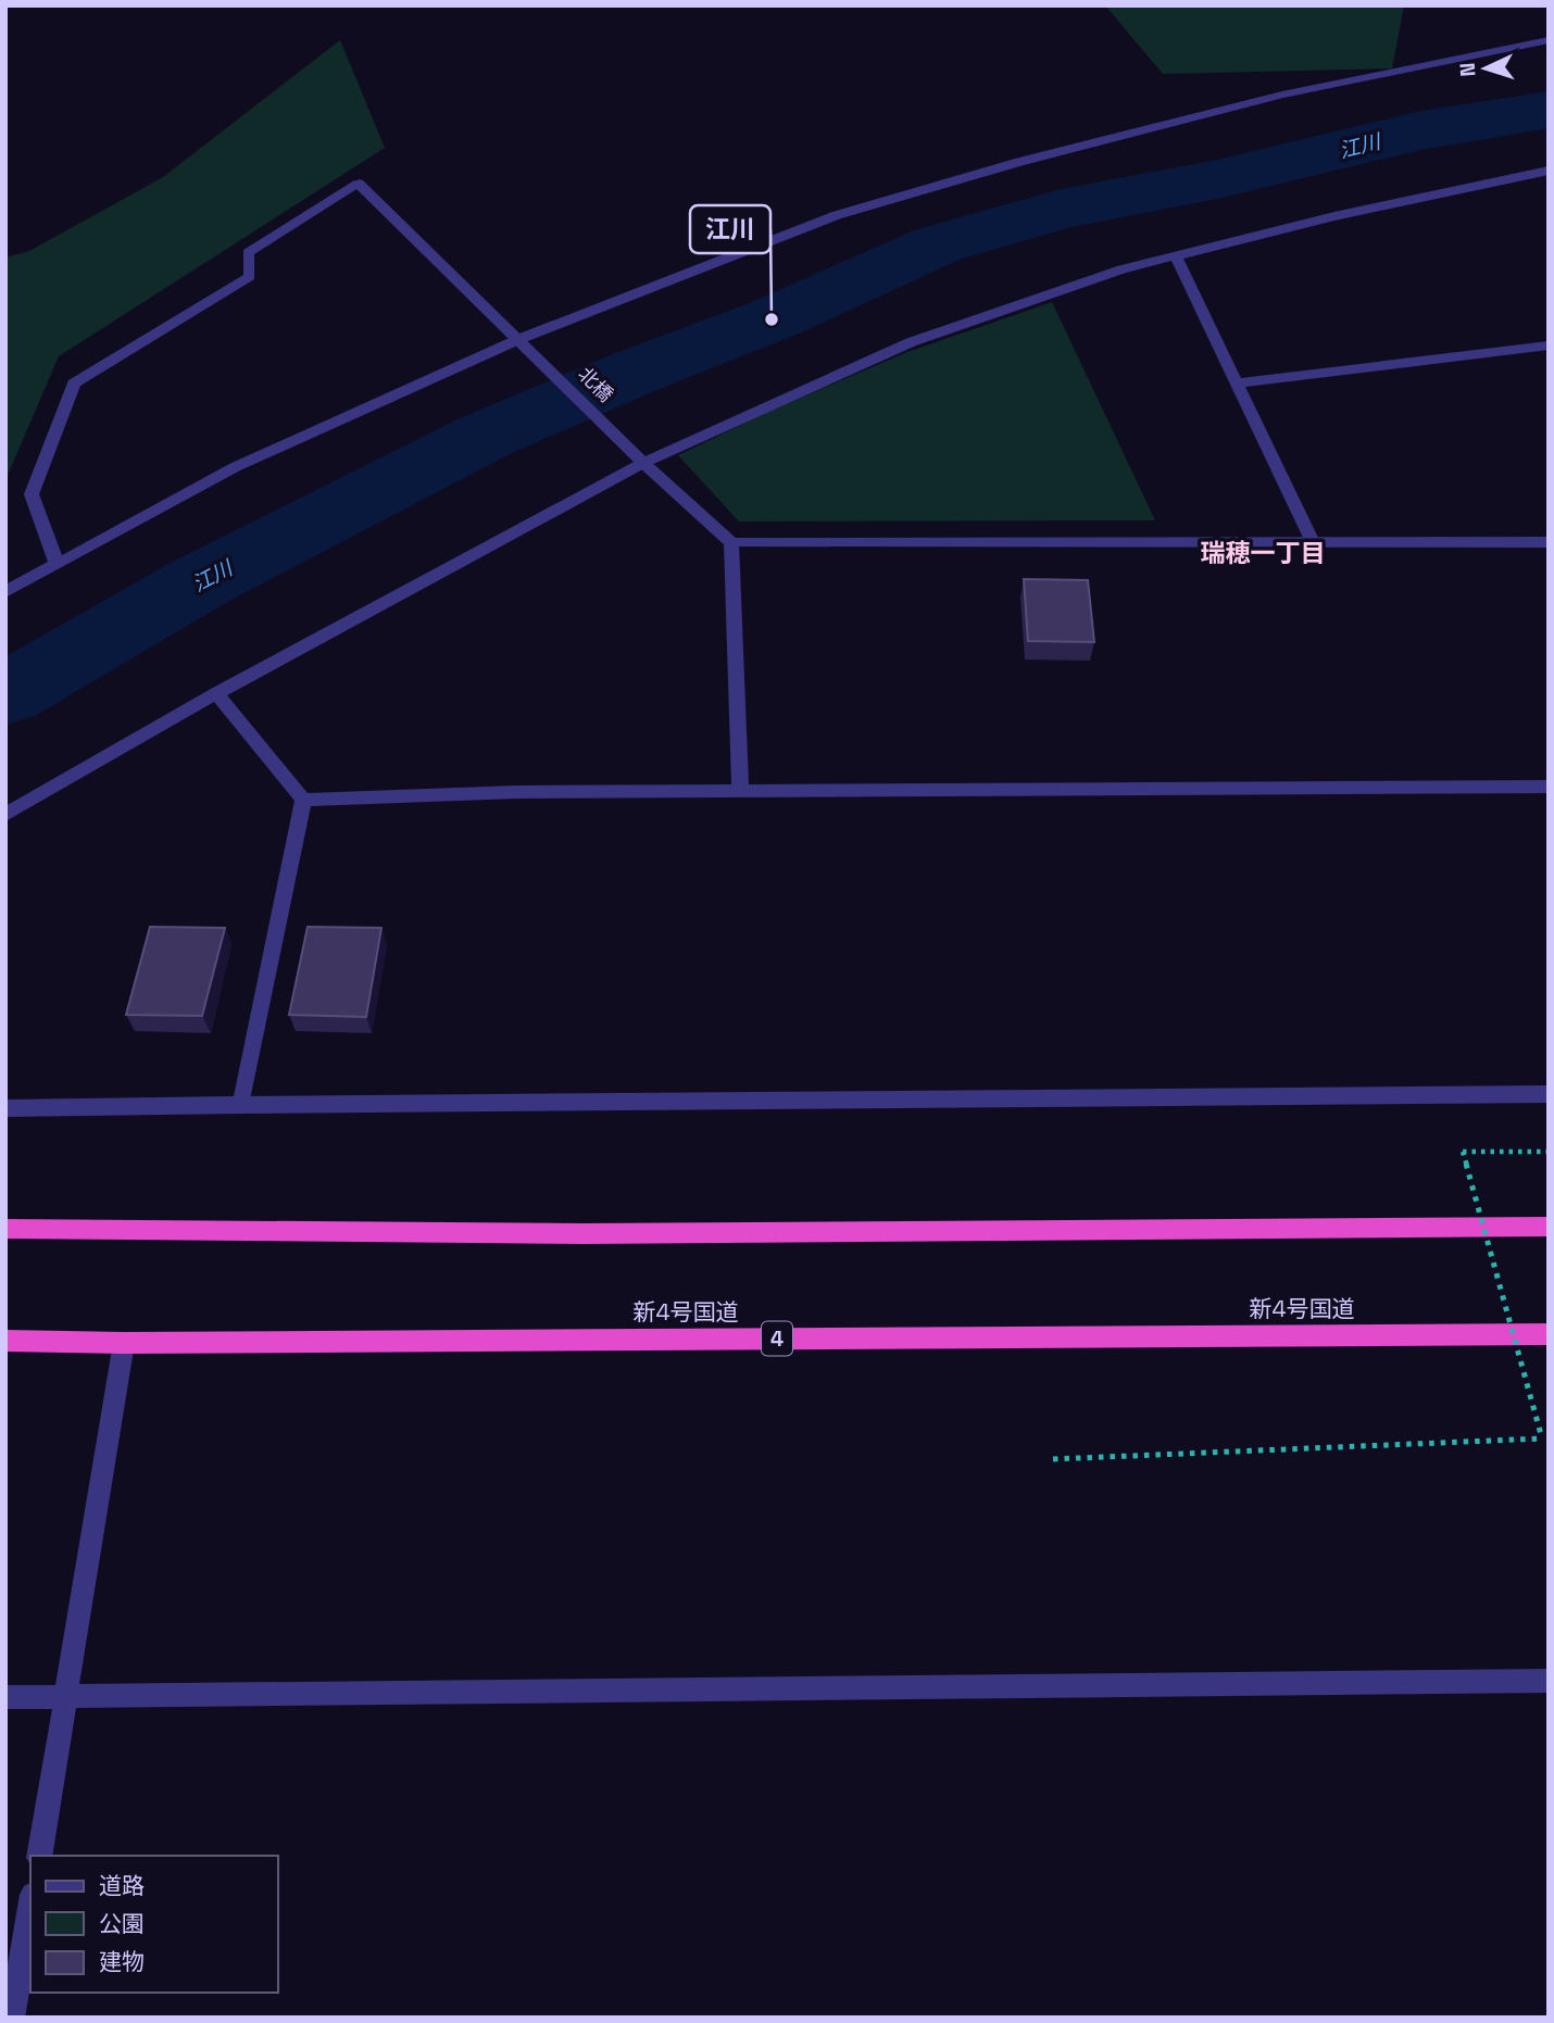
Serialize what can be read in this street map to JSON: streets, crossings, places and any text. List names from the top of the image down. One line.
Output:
{"streets":{"highway":["新4号国道","4"],"street":["北橋"]},"districts":["瑞穂一丁目"],"water":["江川"],"places":["江川"],"legend":["道路","公園","建物"],"north":"left"}
